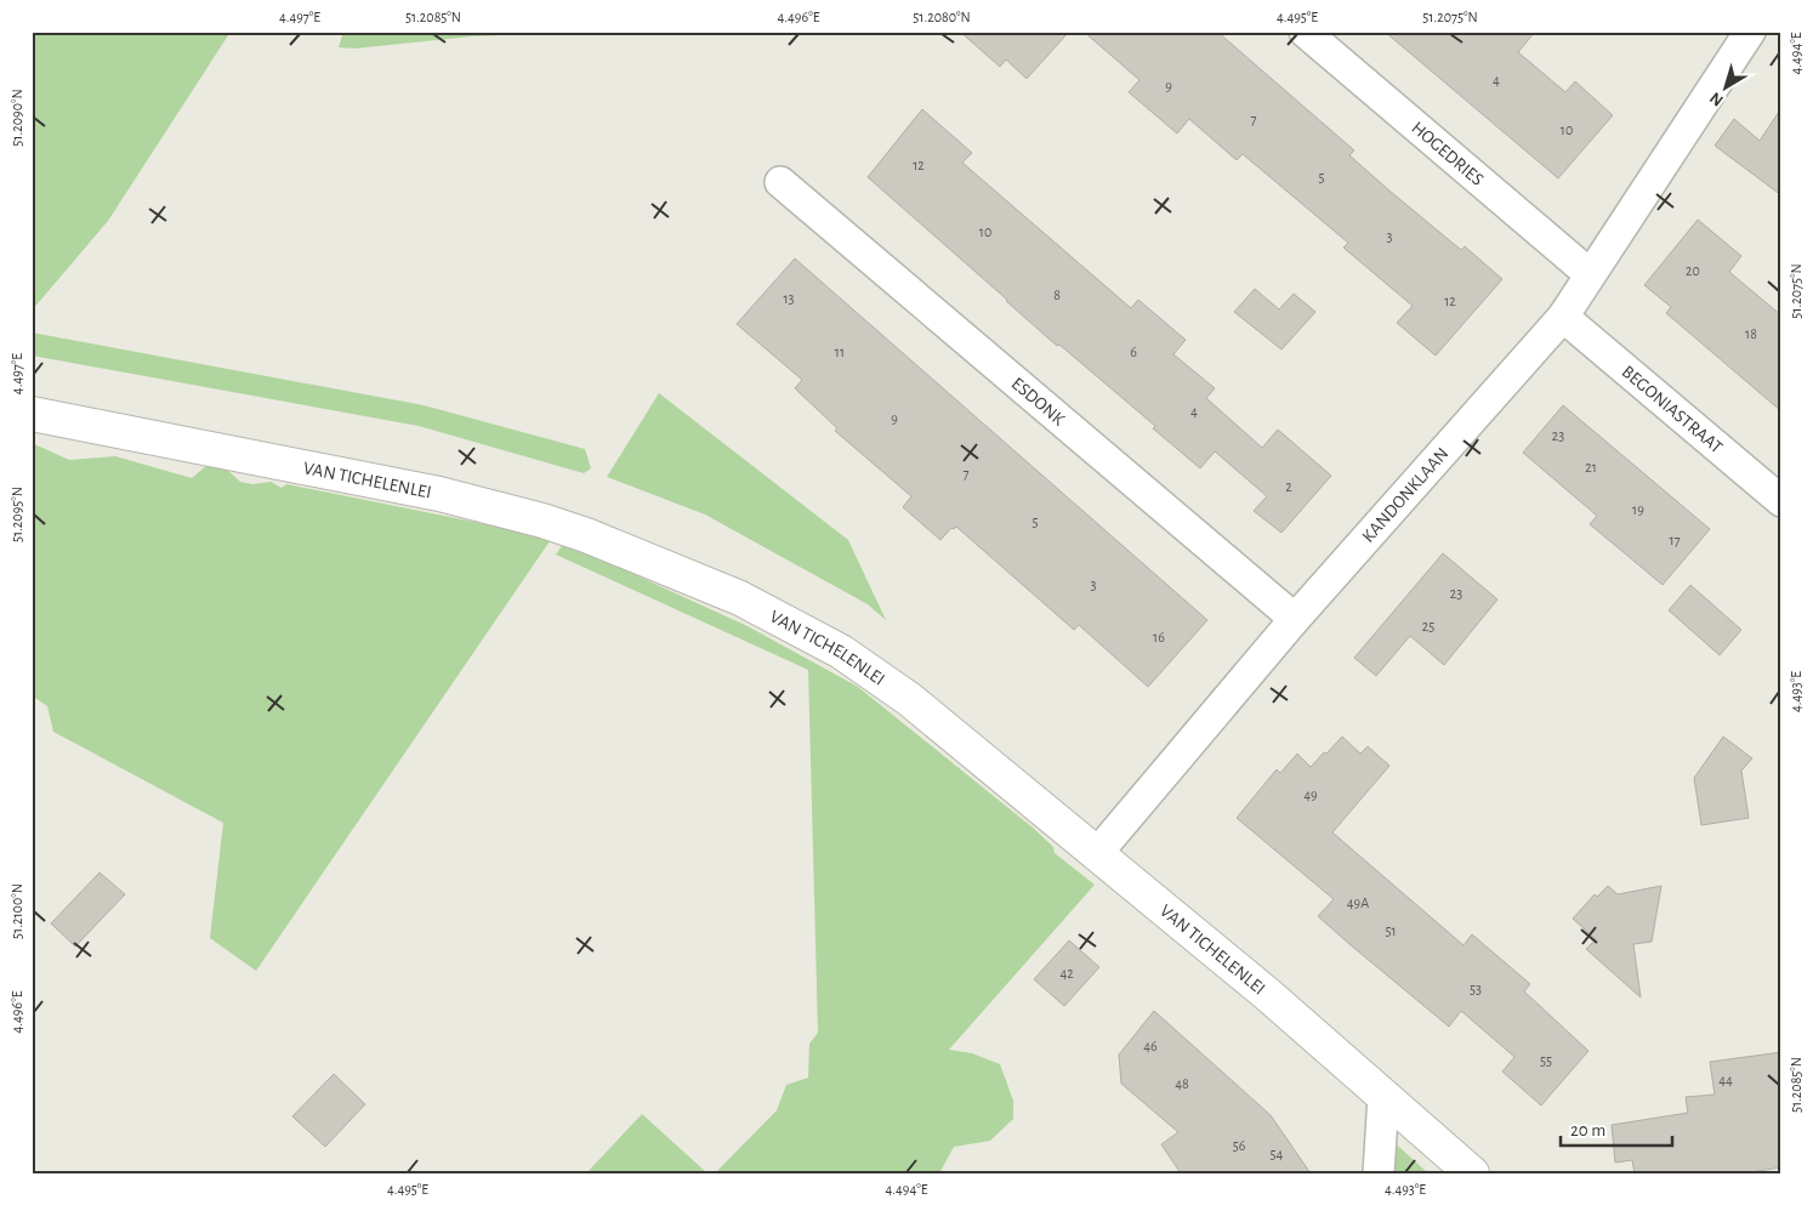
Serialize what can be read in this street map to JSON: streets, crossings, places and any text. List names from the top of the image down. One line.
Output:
{"streets":{"street":["HOGEDRIES","ESDONK","BEGONIASTRAAT","VAN TICHELENLEI","KANDONKLAAN"]},"crossings":[["HOGEDRIES","KANDONKLAAN"],["ESDONK","KANDONKLAAN"],["BEGONIASTRAAT","KANDONKLAAN"],["VAN TICHELENLEI","KANDONKLAAN"]],"house_numbers":["4","9","7","10","12","5","10","3","20","8","13","12","18","11","6","4","9","23","21","7","2","19","5","17","3","23","25","16","49","49A","51","42","53","46","55","44","48","56","54"],"scale_bar":"20 m","north":"bottom left","coordinates":["4.497°E","51.2085°N","4.496°E","51.2080°N","4.495°E","51.2075°N","4.494°E","51.2090°N","51.2095°N","4.493°E","51.2100°N"]}
